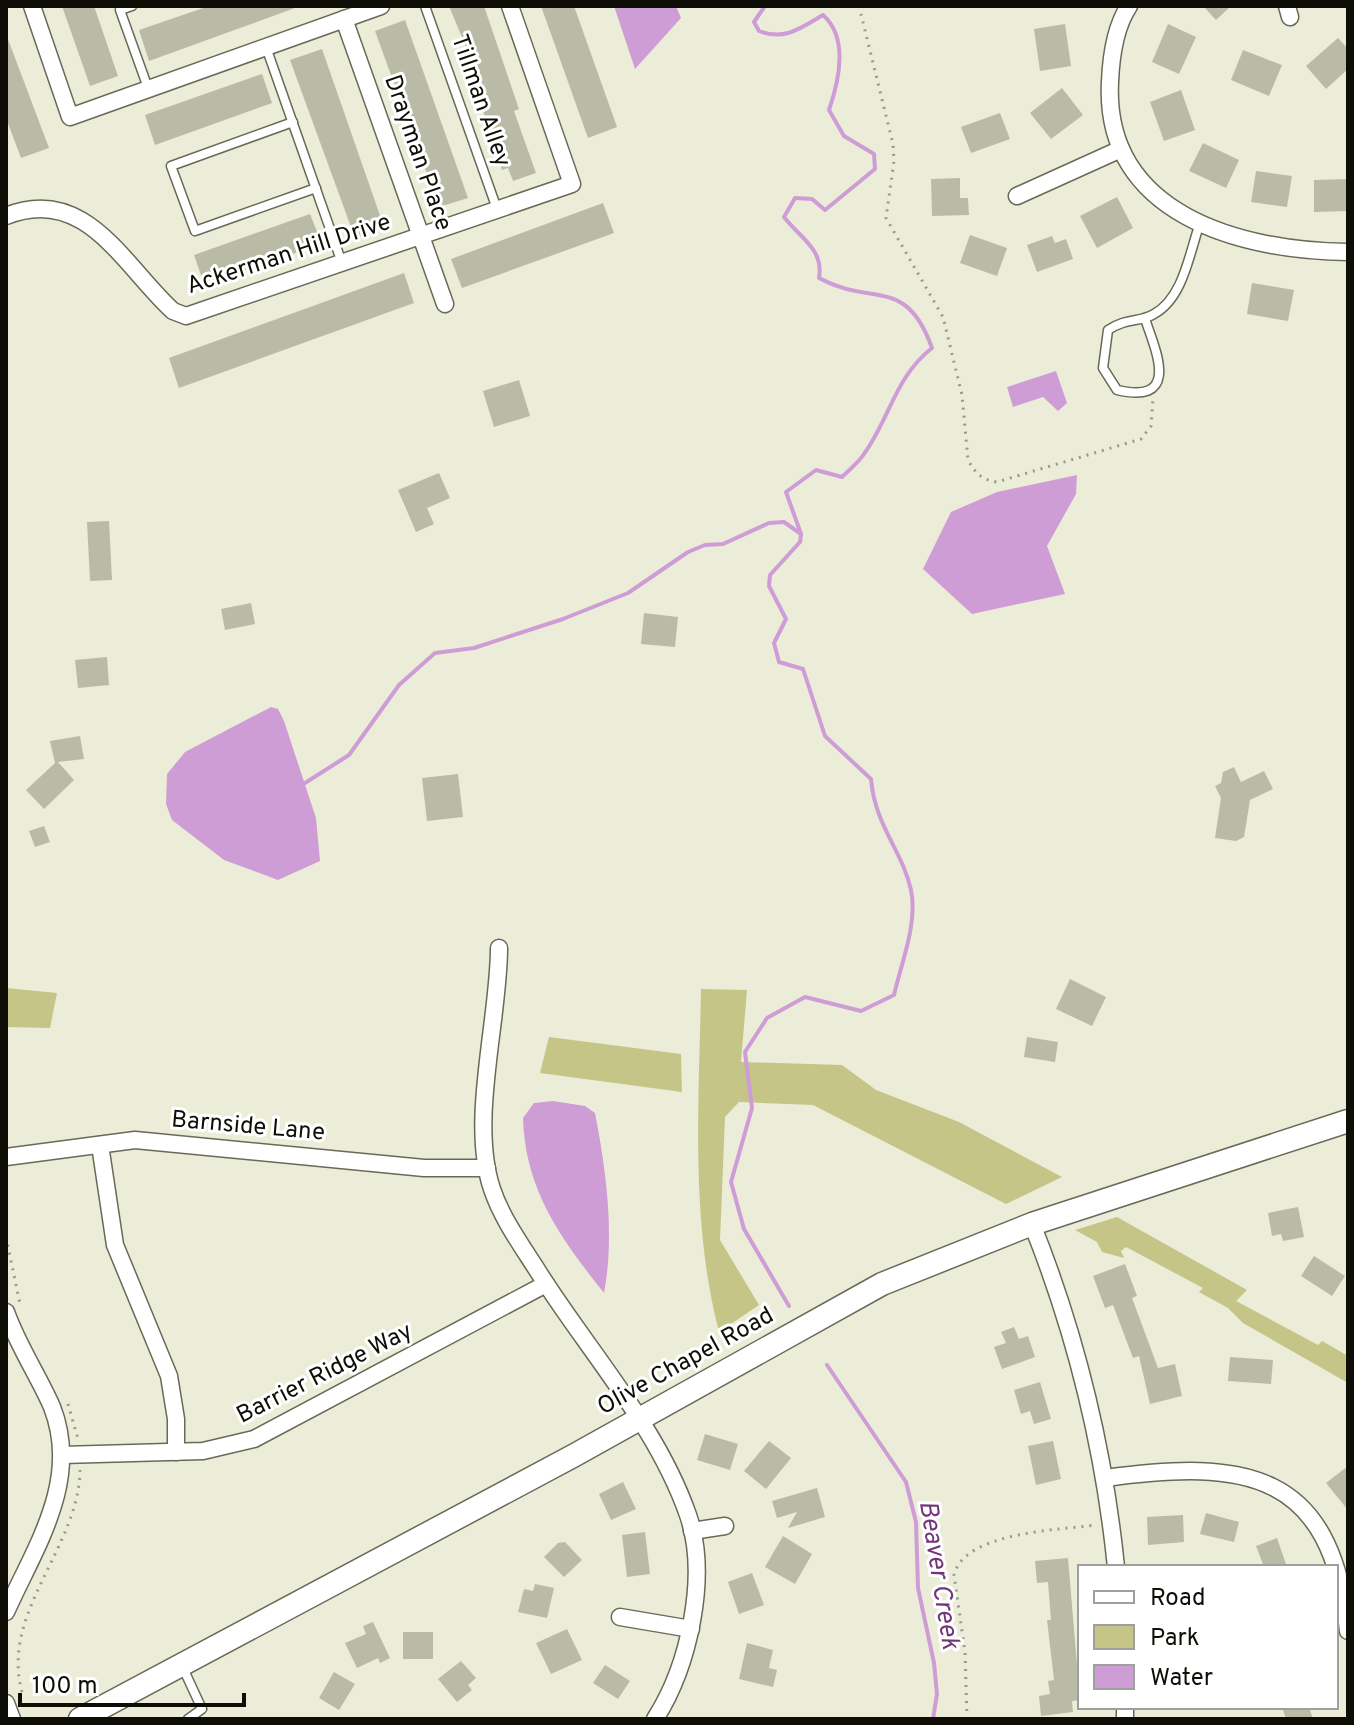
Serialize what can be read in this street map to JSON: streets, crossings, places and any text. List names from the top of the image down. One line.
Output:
{"streets":{"main road":["Olive Chapel Road"],"street":["Drayman Place","Ackerman Hill Drive","Barnside Lane","Barrier Ridge Way"],"lane":["Tillman Alley"]},"crossings":[["Tillman Alley","Ackerman Hill Drive"],["Drayman Place","Ackerman Hill Drive"]],"water":["Beaver Creek"],"legend":["Road","Park","Water"],"scale_bar":"100 m"}
